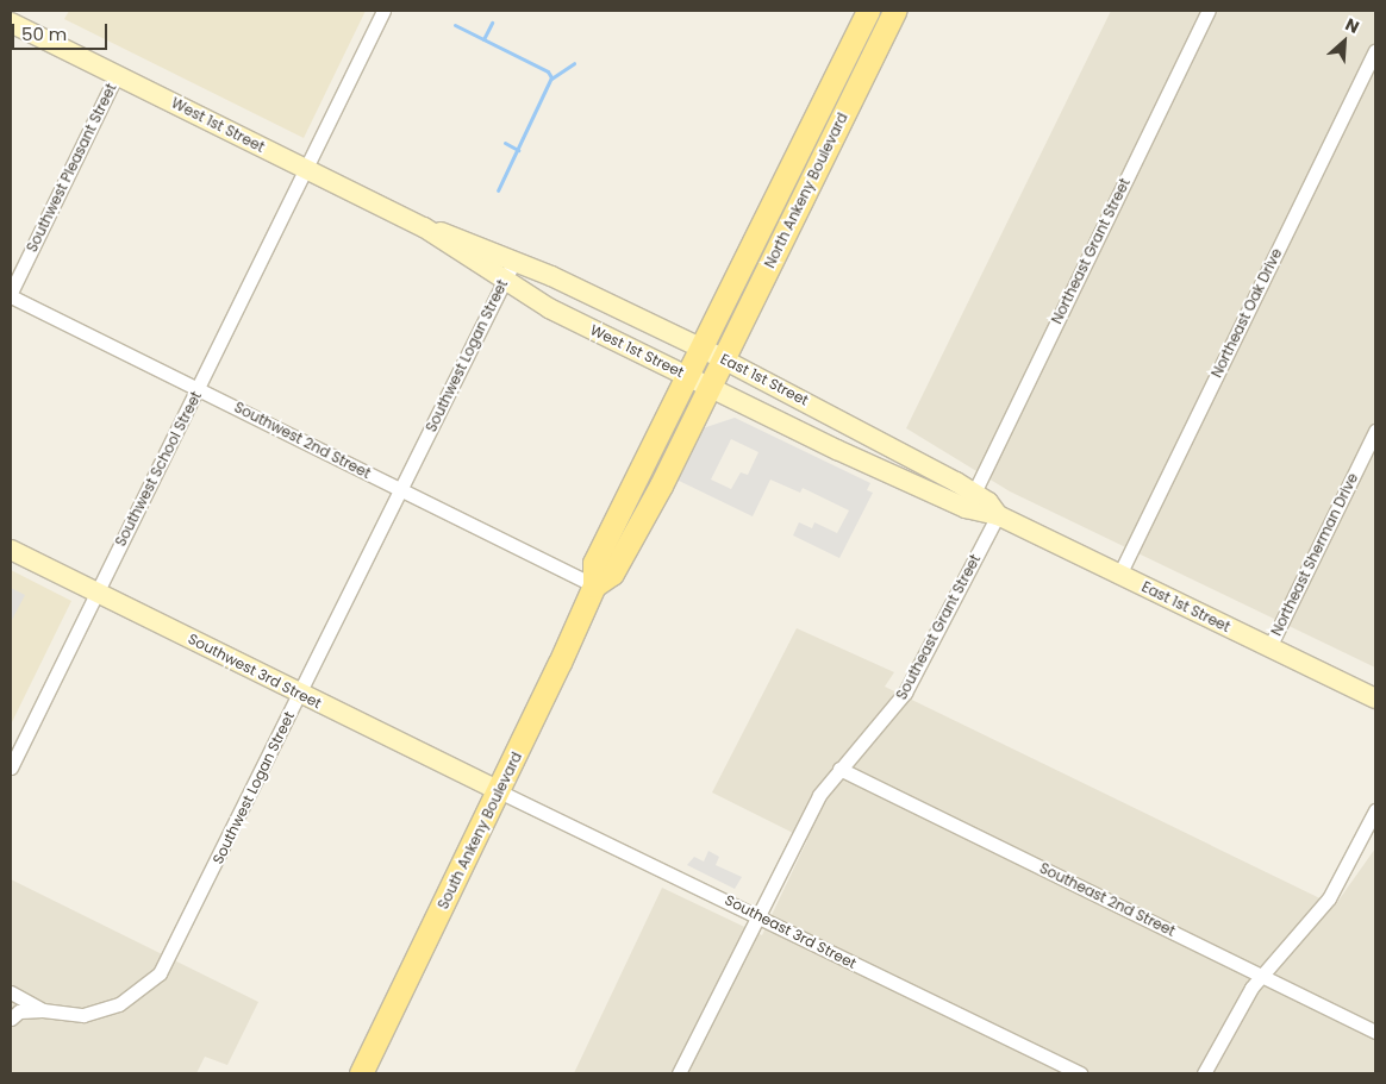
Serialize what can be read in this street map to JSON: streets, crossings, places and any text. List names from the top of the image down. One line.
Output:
{"streets":{"main road":["West 1st Street","North Ankeny Boulevard","East 1st Street","Southwest 3rd Street","South Ankeny Boulevard"],"street":["Southwest Pleasant Street","Northeast Grant Street","Northeast Oak Drive","Southwest Logan Street","Southwest 2nd Street","Southwest School Street","Northeast Sherman Drive","Southeast Grant Street","Southeast 2nd Street","Southeast 3rd Street"]},"crossings":[["West 1st Street","Southwest Pleasant Street"],["West 1st Street","North Ankeny Boulevard"],["West 1st Street","Southwest Logan Street"],["West 1st Street","East 1st Street"],["West 1st Street","Southwest School Street"],["West 1st Street","South Ankeny Boulevard"],["Southwest Pleasant Street","Southwest 2nd Street"],["North Ankeny Boulevard","East 1st Street"],["North Ankeny Boulevard","South Ankeny Boulevard"],["Northeast Grant Street","East 1st Street"],["Northeast Oak Drive","East 1st Street"],["Southwest Logan Street","Southwest 2nd Street"],["Southwest Logan Street","Southwest 3rd Street"],["East 1st Street","Northeast Sherman Drive"],["East 1st Street","Southeast Grant Street"],["East 1st Street","South Ankeny Boulevard"],["Southwest 2nd Street","Southwest School Street"],["Southwest 2nd Street","South Ankeny Boulevard"],["Southwest School Street","Southwest 3rd Street"],["Southeast Grant Street","Southeast 2nd Street"],["Southeast Grant Street","Southeast 3rd Street"],["Southwest 3rd Street","South Ankeny Boulevard"],["Southwest 3rd Street","Southeast 3rd Street"],["South Ankeny Boulevard","Southeast 3rd Street"]],"scale_bar":"50 m","north":"top right"}
